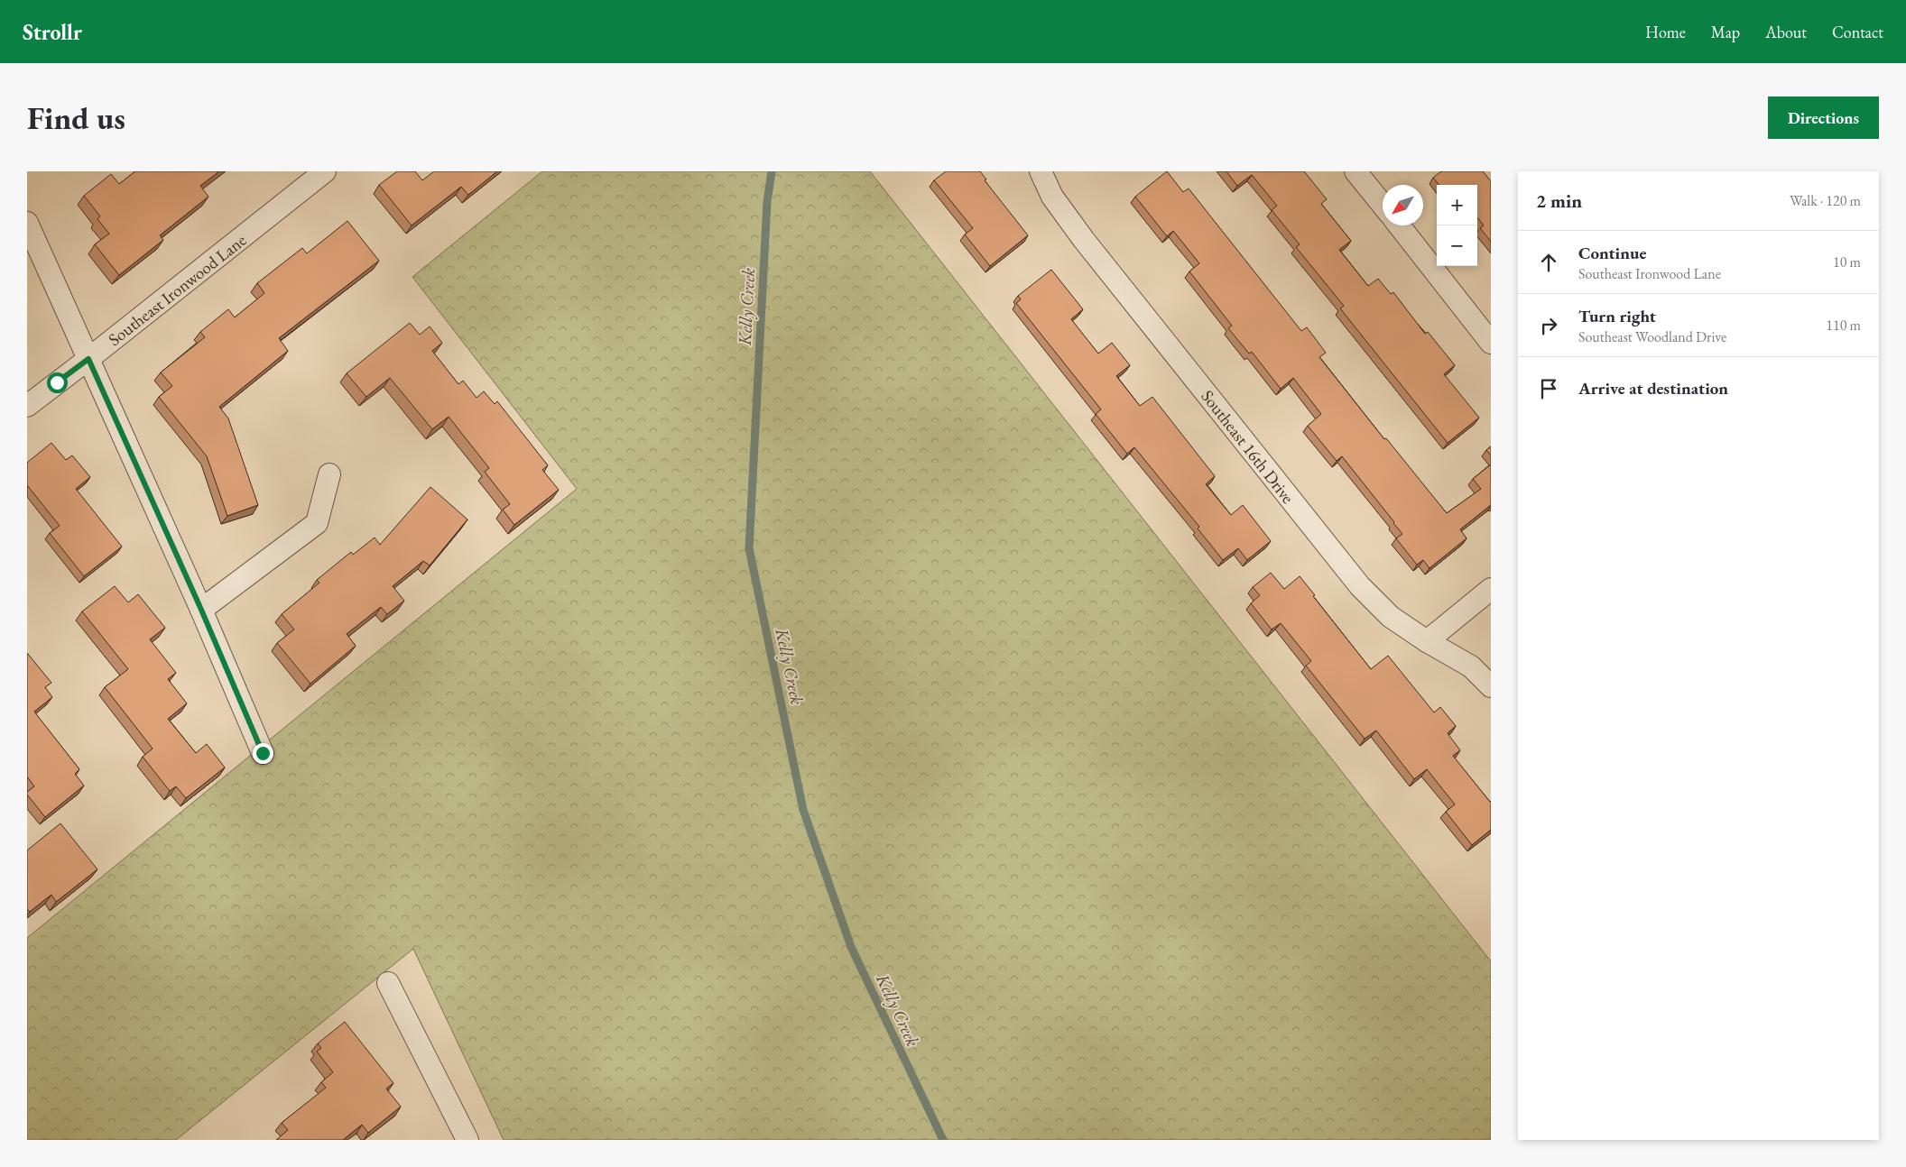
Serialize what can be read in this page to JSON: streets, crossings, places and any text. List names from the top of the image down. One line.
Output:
{"streets":{"street":["Southeast Ironwood Lane","Southeast 16th Drive"]},"water":["Kelly Creek"],"north":"bottom left","page":{"header":"Strollr","nav":["Home","Map","About","Contact"],"buttons":"Directions","title":"Find us","heading":["2 min","Walk · 120 m"],"map_buttons":["+","−"],"list":[["Continue","Southeast Ironwood Lane","10 m"],["Turn right","Southeast Woodland Drive","110 m"],"Arrive at destination"]}}
